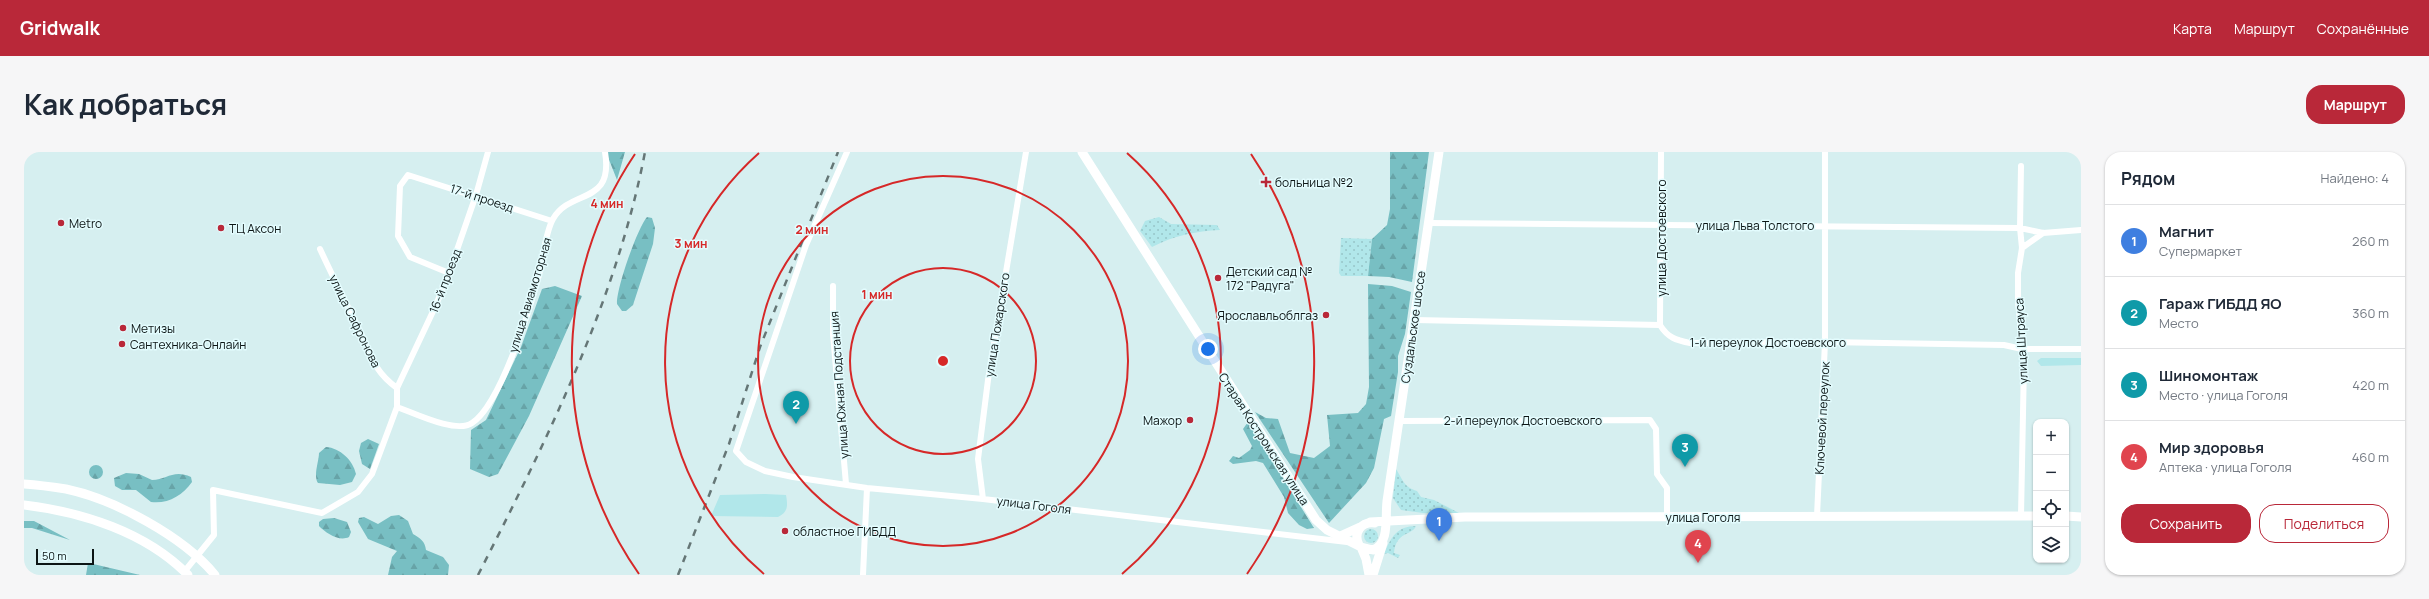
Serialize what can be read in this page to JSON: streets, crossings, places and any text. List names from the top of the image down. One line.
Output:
{"streets":{"street":["17-й проезд","улица Льва Толстого","улица Достоевского","16-й проезд","улица Авиамоторная","улица Сафронова","улица Пожарского","Суздальское шоссе","улица Штрауса","1-й переулок Достоевского","улица Южная Подстанция","Ключевой переулок","2-й переулок Достоевского","Старая Костромская улица","улица Гоголя"]},"crossings":[["17-й проезд","16-й проезд"],["17-й проезд","улица Авиамоторная"],["улица Льва Толстого","улица Достоевского"],["улица Льва Толстого","Суздальское шоссе"],["улица Льва Толстого","улица Штрауса"],["улица Льва Толстого","Ключевой переулок"],["улица Достоевского","1-й переулок Достоевского"],["16-й проезд","улица Авиамоторная"],["16-й проезд","улица Сафронова"],["улица Пожарского","улица Гоголя"],["Суздальское шоссе","2-й переулок Достоевского"],["Суздальское шоссе","Старая Костромская улица"],["Суздальское шоссе","улица Гоголя"],["улица Штрауса","1-й переулок Достоевского"],["улица Штрауса","улица Гоголя"],["1-й переулок Достоевского","Ключевой переулок"],["улица Южная Подстанция","улица Гоголя"],["Ключевой переулок","улица Гоголя"],["2-й переулок Достоевского","улица Гоголя"],["Старая Костромская улица","улица Гоголя"]],"places":{"health":["больница №2"],"other":["Metro","ТЦ Аксон","Детский сад № 172 \"Радуга\"","Ярославльоблгаз","Метизы","Сантехника-Онлайн","Мажор","областное ГИБДД"]},"scale_bar":"50 m","page":{"header":"Gridwalk","nav":["Карта","Маршрут","Сохранённые"],"title":"Как добраться","buttons":["Маршрут",["Сохранить","Поделиться"]],"heading":["Рядом","Найдено: 4"],"list":[{"mark":"1","name":"Магнит","note":"Супермаркет","value":"260 m"},{"mark":"2","name":"Гараж ГИБДД ЯО","note":"Место","value":"360 m"},{"mark":"3","name":"Шиномонтаж","note":"Место · улица Гоголя","value":"420 m"},{"mark":"4","name":"Мир здоровья","note":"Аптека · улица Гоголя","value":"460 m"}],"pins":["2","3","1","4"],"map_buttons":["+","−"],"scale":"50 m"},"rings":["4 мин","2 мин","3 мин","1 мин"]}
